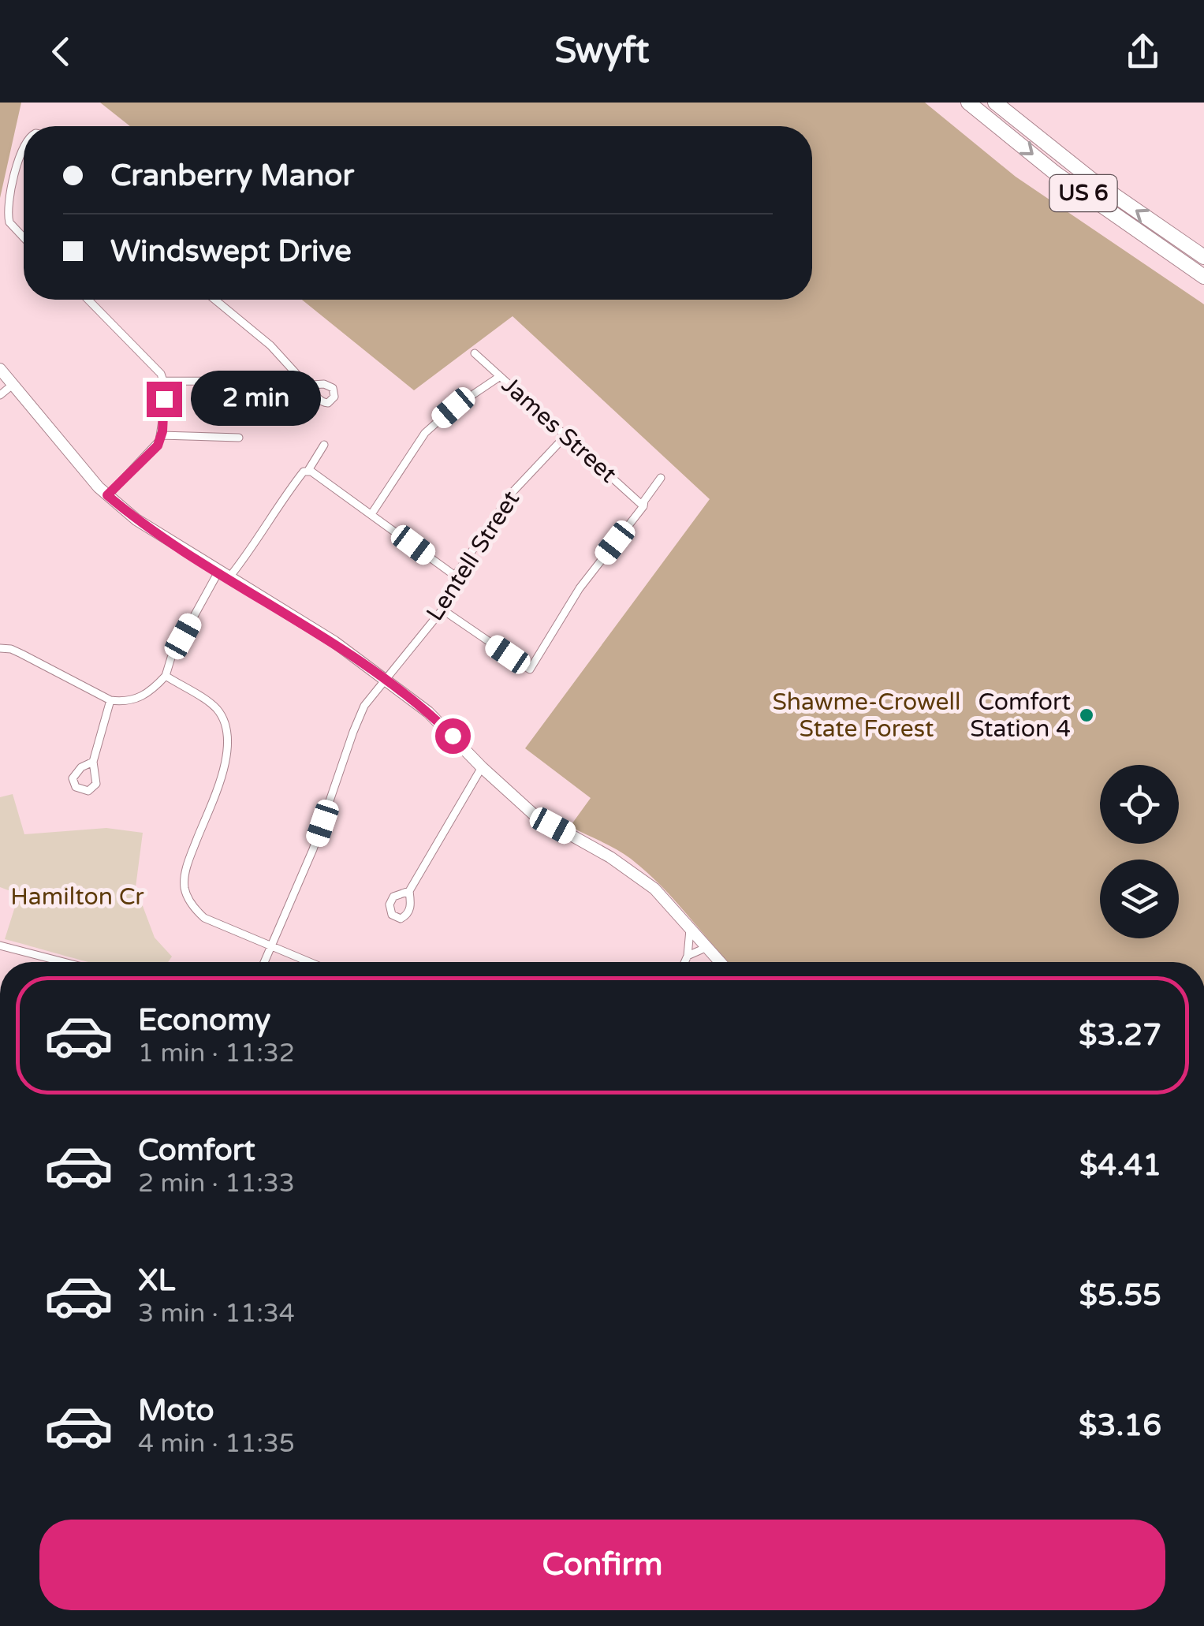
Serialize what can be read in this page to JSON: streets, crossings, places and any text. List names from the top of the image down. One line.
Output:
{"streets":{"highway":["US 6"],"street":["James Street","Lentell Street"]},"crossings":[["James Street","Lentell Street"]],"parks":["Shawme-Crowell State Forest","Hamilton Cr"],"places":["Comfort Station 4"],"page":{"header":"Swyft","banner":["Cranberry Manor","Windswept Drive"],"bubble":"2 min","list":[{"name":"Economy","note":"1 min · 11:32","value":"$3.27"},{"name":"Comfort","note":"2 min · 11:33","value":"$4.41"},{"name":"XL","note":"3 min · 11:34","value":"$5.55"},{"name":"Moto","note":"4 min · 11:35","value":"$3.16"}],"buttons":"Confirm"}}
